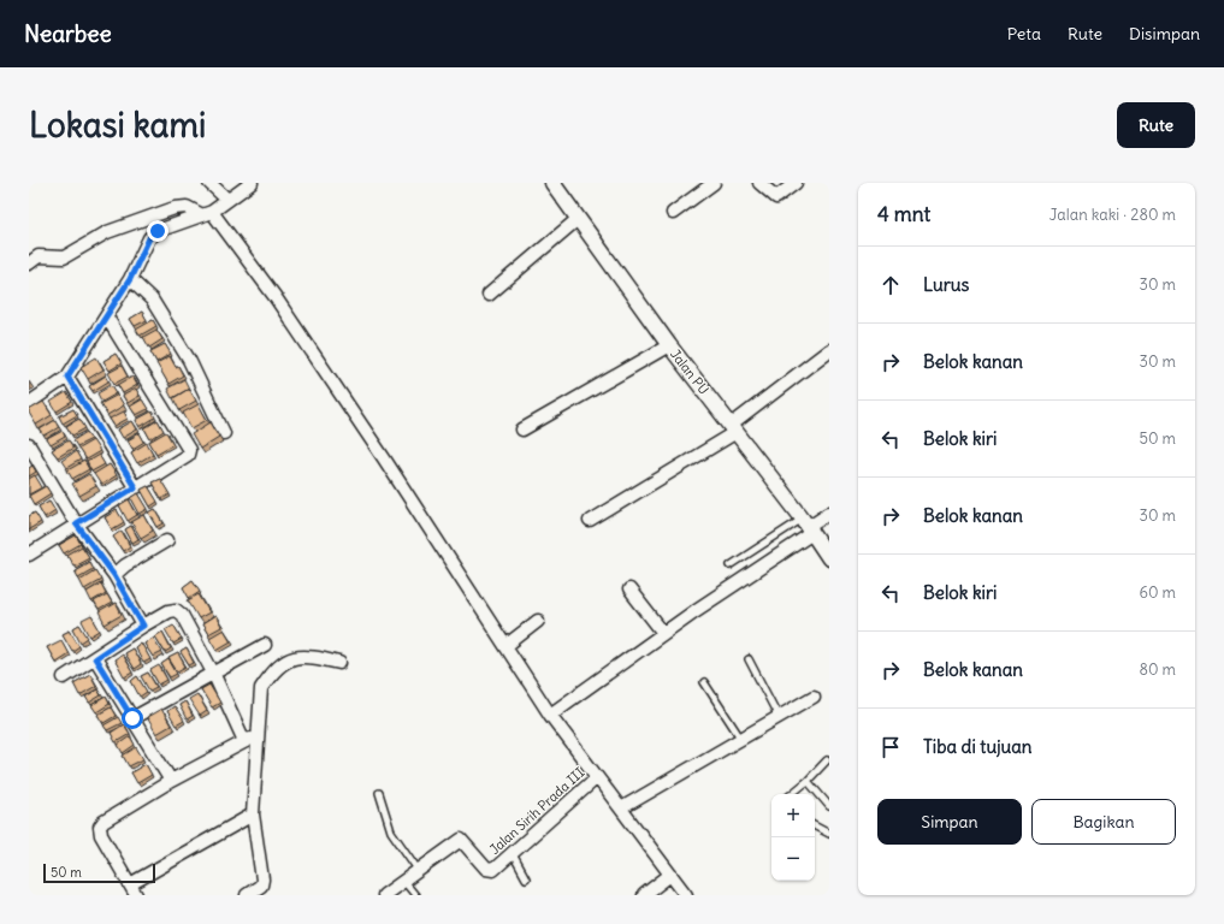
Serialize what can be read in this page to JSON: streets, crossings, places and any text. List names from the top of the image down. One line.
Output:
{"streets":{"street":["Jalan PU","Jalan Sirih Prada III"]},"scale_bar":"50 m","page":{"header":"Nearbee","nav":["Peta","Rute","Disimpan"],"buttons":["Rute",["Simpan","Bagikan"]],"title":"Lokasi kami","heading":["4 mnt","Jalan kaki · 280 m"],"list":[["Lurus","30 m"],["Belok kanan","30 m"],["Belok kiri","50 m"],["Belok kanan","30 m"],["Belok kiri","60 m"],["Belok kanan","80 m"],"Tiba di tujuan"],"map_buttons":["+","−"],"scale":"50 m"}}
